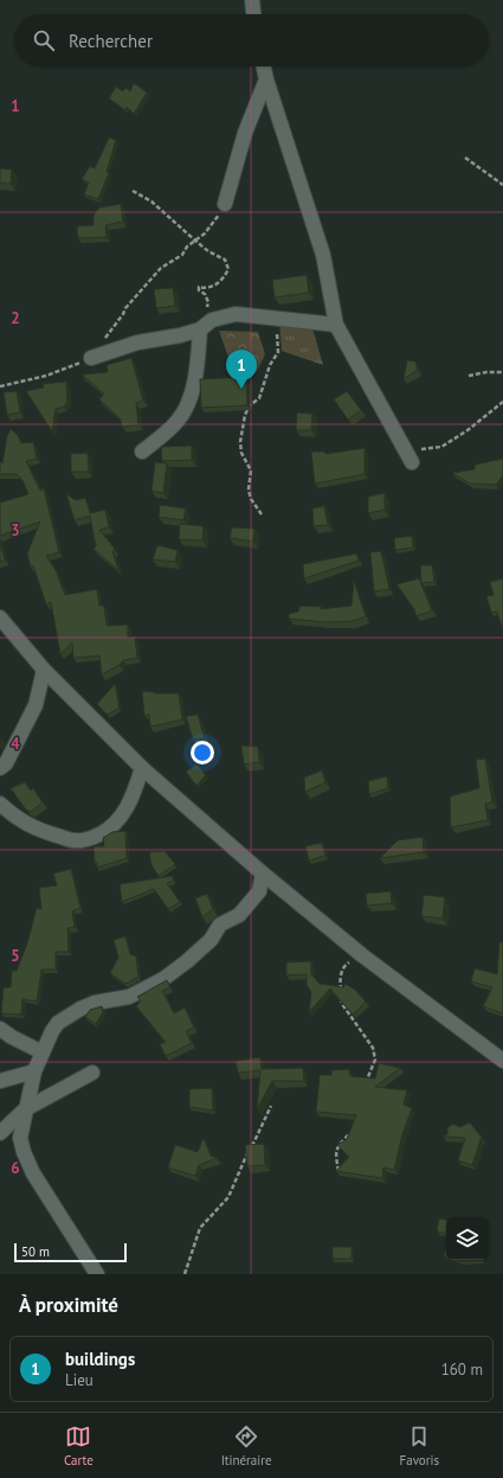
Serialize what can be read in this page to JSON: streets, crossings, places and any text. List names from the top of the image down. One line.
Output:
{"scale_bar":"50 m","page":{"search":"Rechercher","pins":"1","scale":"50 m","heading":"À proximité","list":[{"mark":"1","name":"buildings","note":"Lieu","value":"160 m"}],"nav":["Carte","Itinéraire","Favoris"]},"grid":{"rows":["1","2","3","4","5","6"]}}
